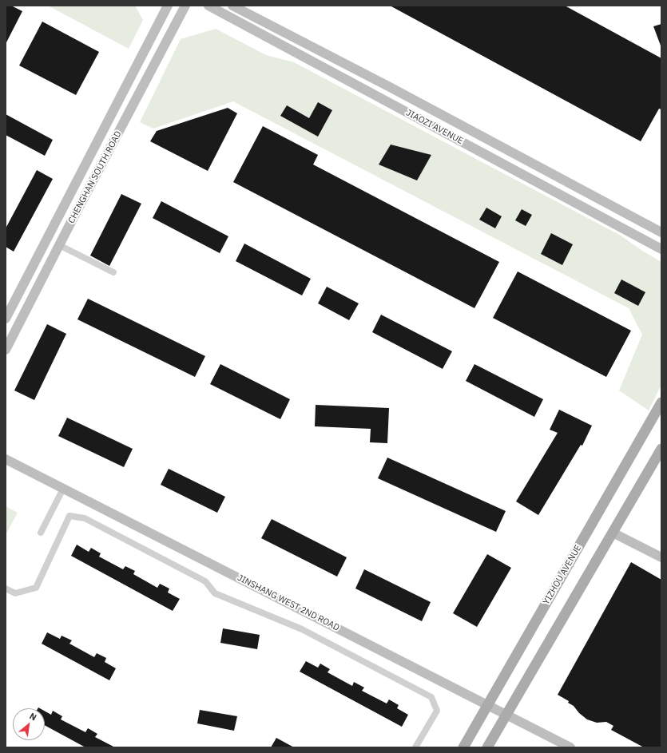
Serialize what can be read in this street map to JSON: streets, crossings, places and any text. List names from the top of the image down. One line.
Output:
{"streets":{"main road":["JIAOZI AVENUE","CHENGHAN SOUTH ROAD","YIZHOU AVENUE","JINSHANG WEST 2ND ROAD"]},"crossings":[["YIZHOU AVENUE","JINSHANG WEST 2ND ROAD"]],"north":"top right"}
